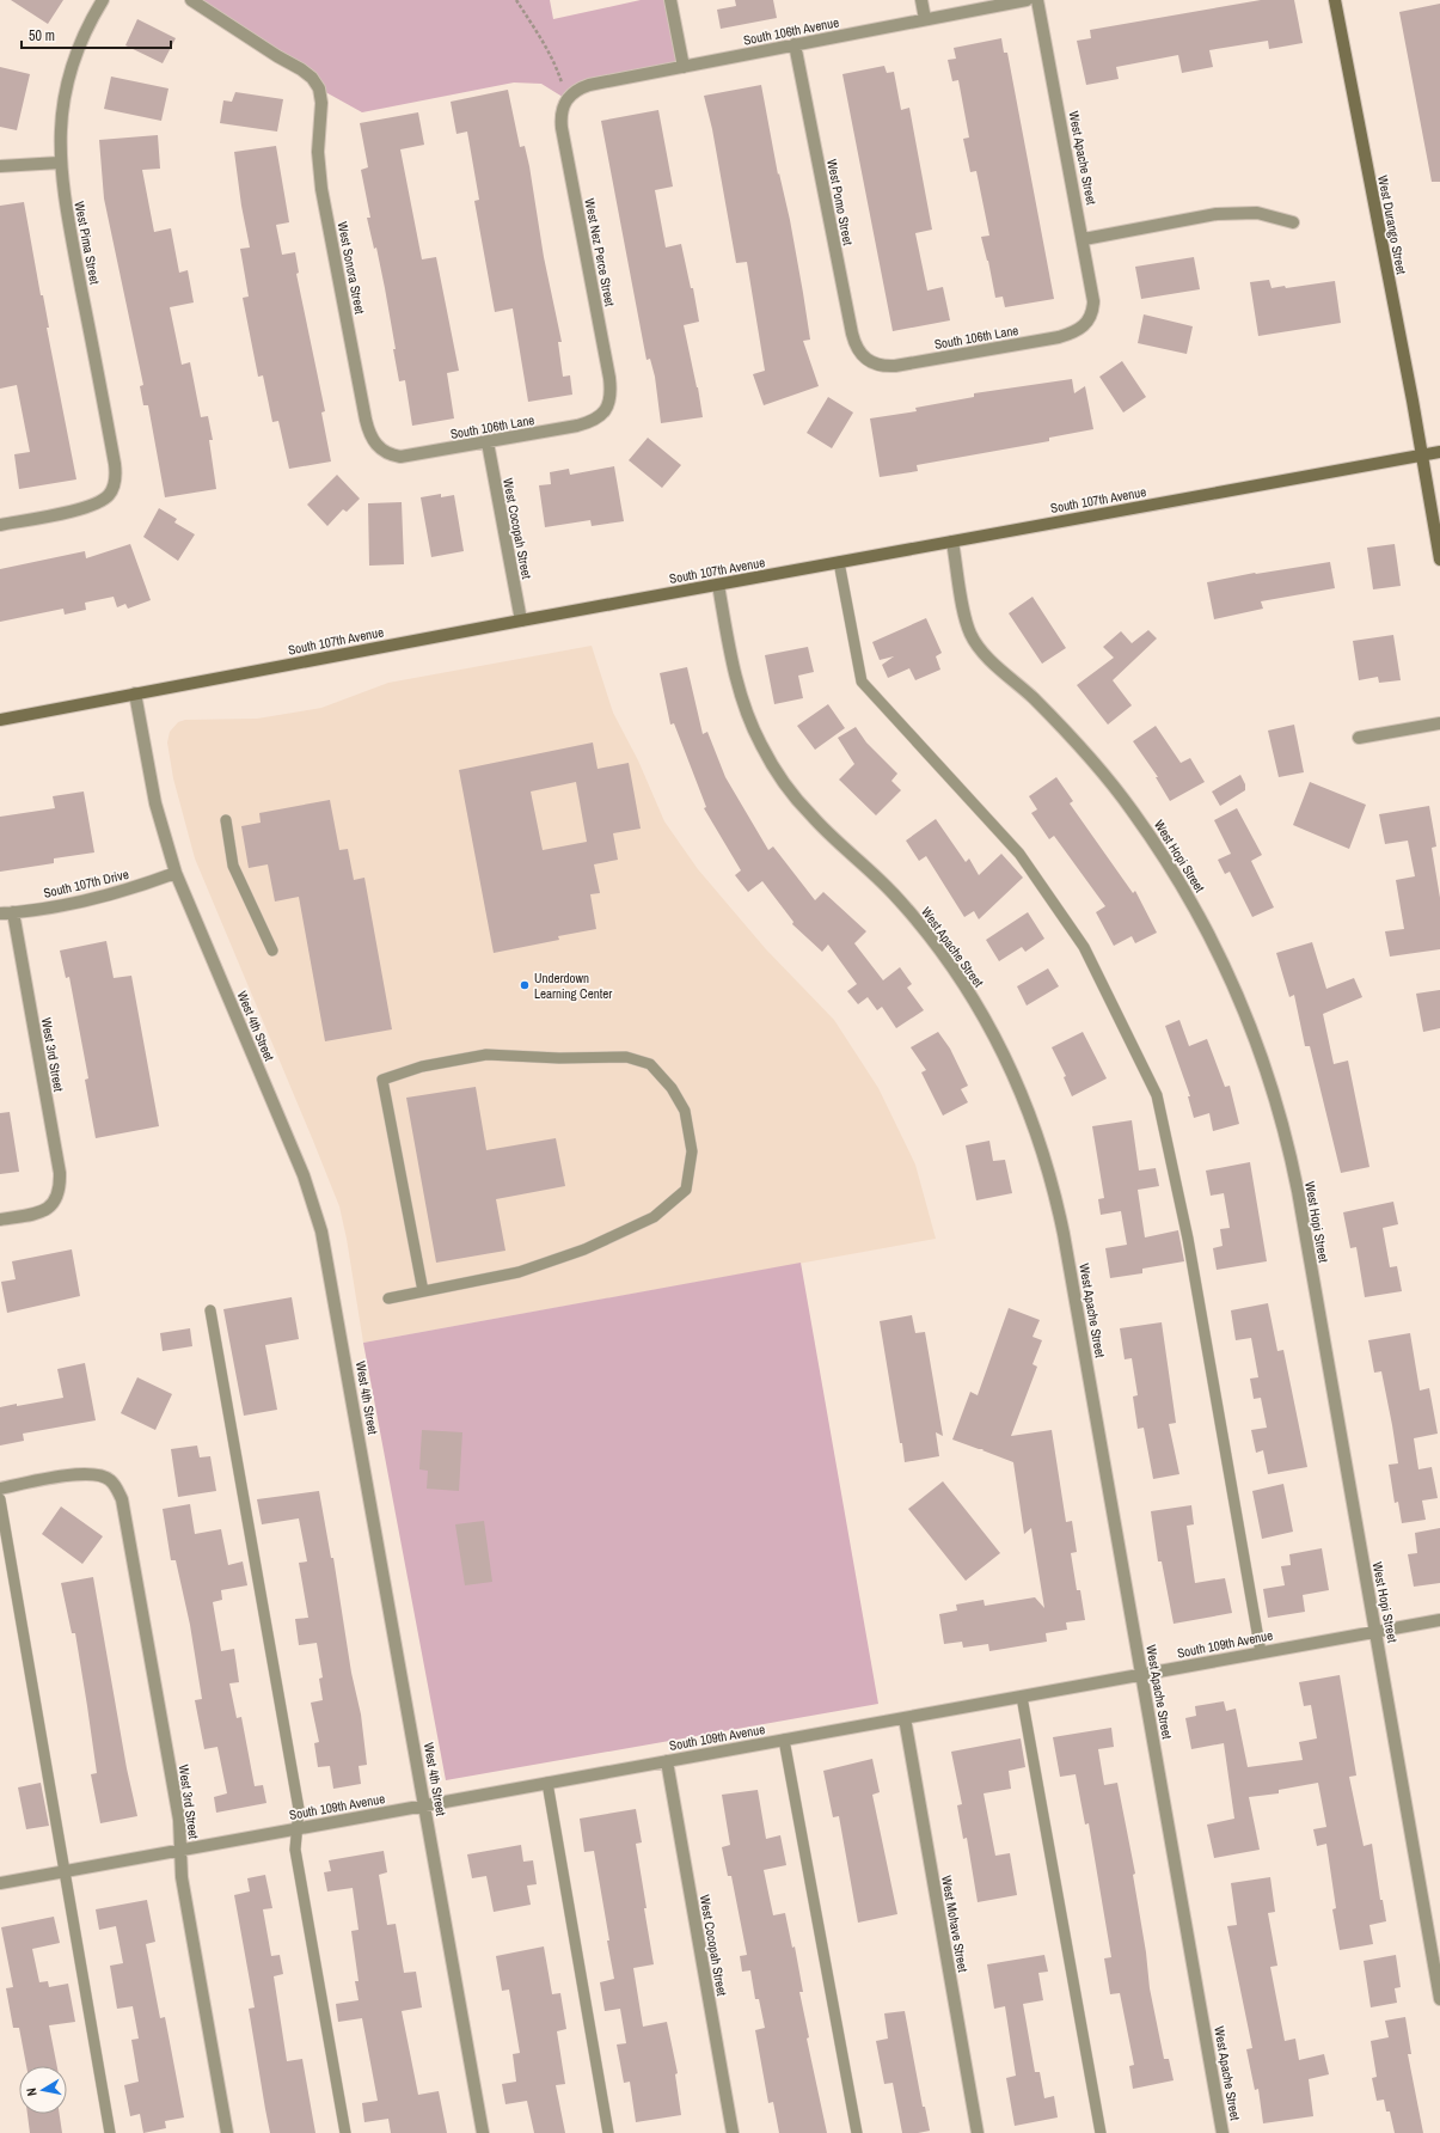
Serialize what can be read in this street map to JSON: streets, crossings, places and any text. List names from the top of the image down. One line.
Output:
{"streets":{"main road":["West Durango Street","South 107th Avenue"],"street":["South 106th Avenue","West Apache Street","West Pomo Street","West Pima Street","West Nez Perce Street","West Sonora Street","South 106th Lane","West Cocopah Street","West Hopi Street","South 107th Drive","West 4th Street","West 3rd Street","South 109th Avenue","West Mohave Street"]},"crossings":[["South 106th Avenue","West Pomo Street"],["South 106th Avenue","West Nez Perce Street"],["West Apache Street","South 106th Lane"],["West Apache Street","South 107th Avenue"],["West Apache Street","South 109th Avenue"],["West Pomo Street","South 106th Lane"],["West Durango Street","South 107th Avenue"],["West Nez Perce Street","South 106th Lane"],["West Sonora Street","South 106th Lane"],["South 106th Lane","West Cocopah Street"],["South 107th Avenue","West Cocopah Street"],["South 107th Avenue","West Hopi Street"],["South 107th Avenue","West 4th Street"],["West Cocopah Street","South 109th Avenue"],["West Hopi Street","South 109th Avenue"],["South 107th Drive","West 4th Street"],["South 107th Drive","West 3rd Street"],["West 4th Street","South 109th Avenue"],["West 3rd Street","South 109th Avenue"],["South 109th Avenue","West Mohave Street"]],"places":["Underdown Learning Center"],"scale_bar":"50 m","north":"left"}
